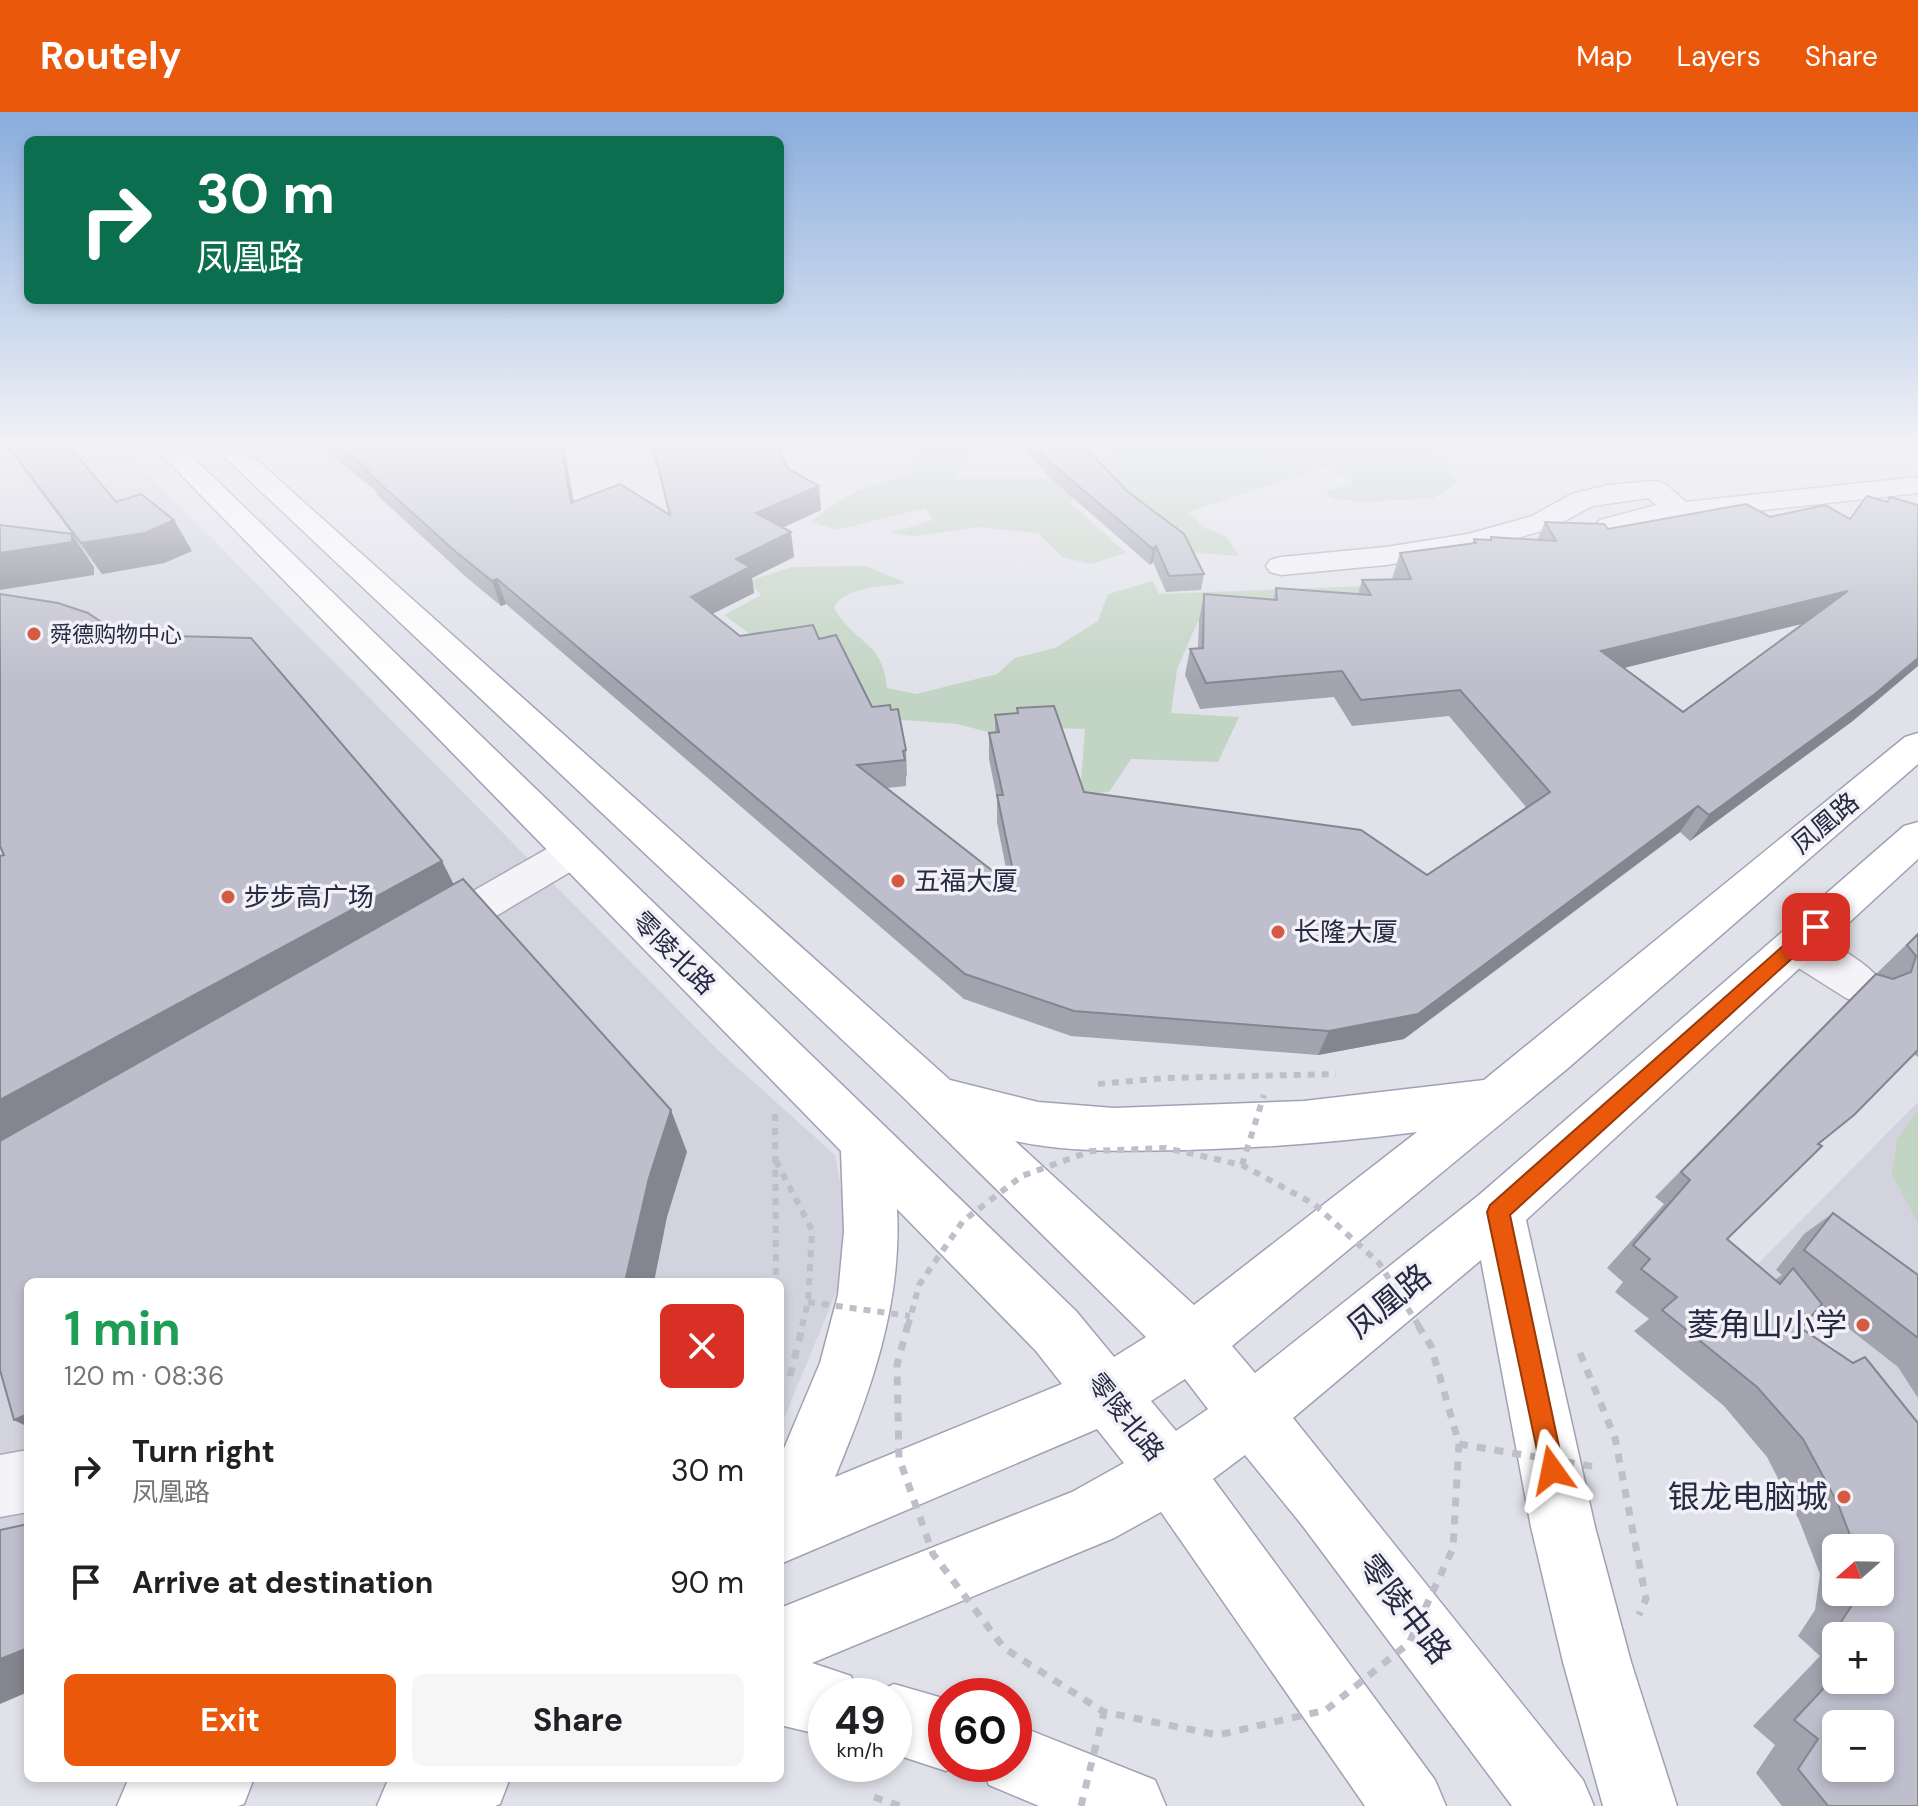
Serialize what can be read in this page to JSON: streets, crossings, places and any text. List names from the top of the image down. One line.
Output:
{"streets":{"main road":["凤凰路","零陵北路","零陵中路"]},"crossings":[["凤凰路","零陵北路"],["凤凰路","零陵中路"]],"places":["舜德购物中心","五福大厦","步步高广场","长隆大厦","菱角山小学","银龙电脑城"],"north":"left","page":{"header":"Routely","nav":["Map","Layers","Share"],"turn":["30 m","凤凰路"],"heading":["1 min","120 m · 08:36"],"list":[{"name":"Turn right","note":"凤凰路","value":"30 m"},{"name":"Arrive at destination","value":"90 m"}],"map_buttons":["+","−"],"buttons":["Exit","Share"],"speed":"49 km/h","limit":"60"}}
